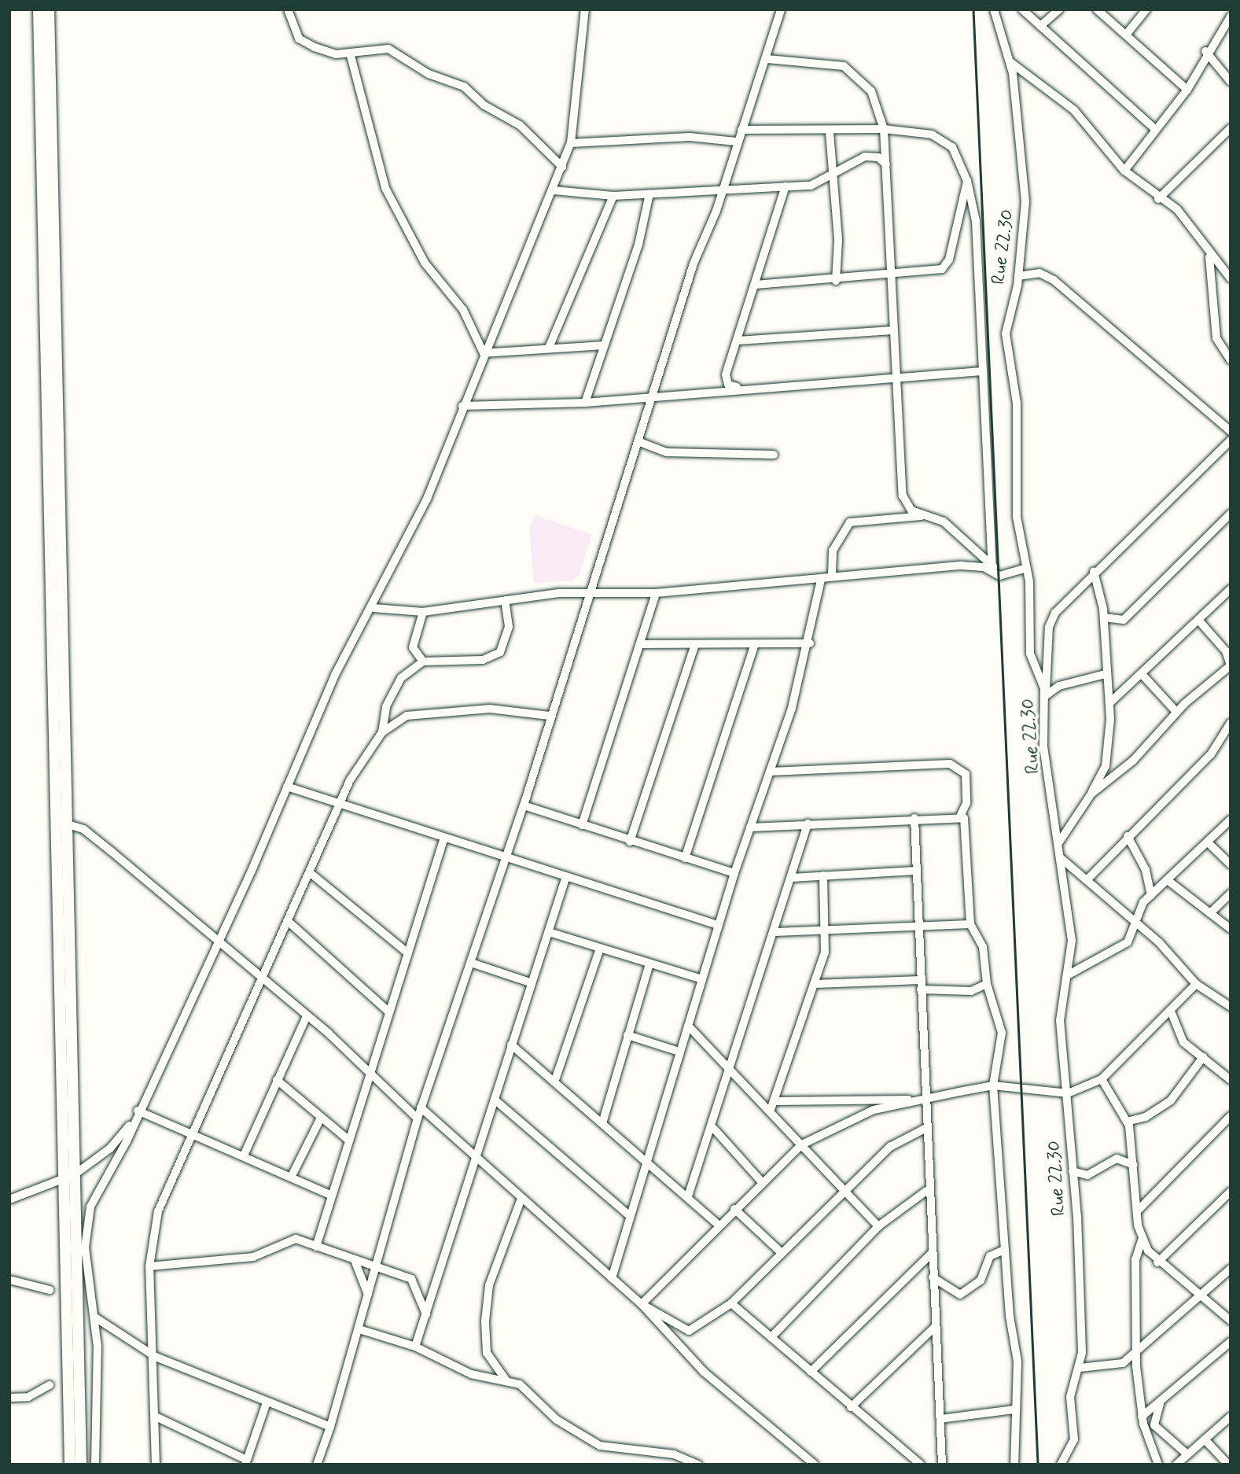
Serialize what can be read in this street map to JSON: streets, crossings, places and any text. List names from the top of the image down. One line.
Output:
{"streets":{"street":["Rue 22.30"]}}
